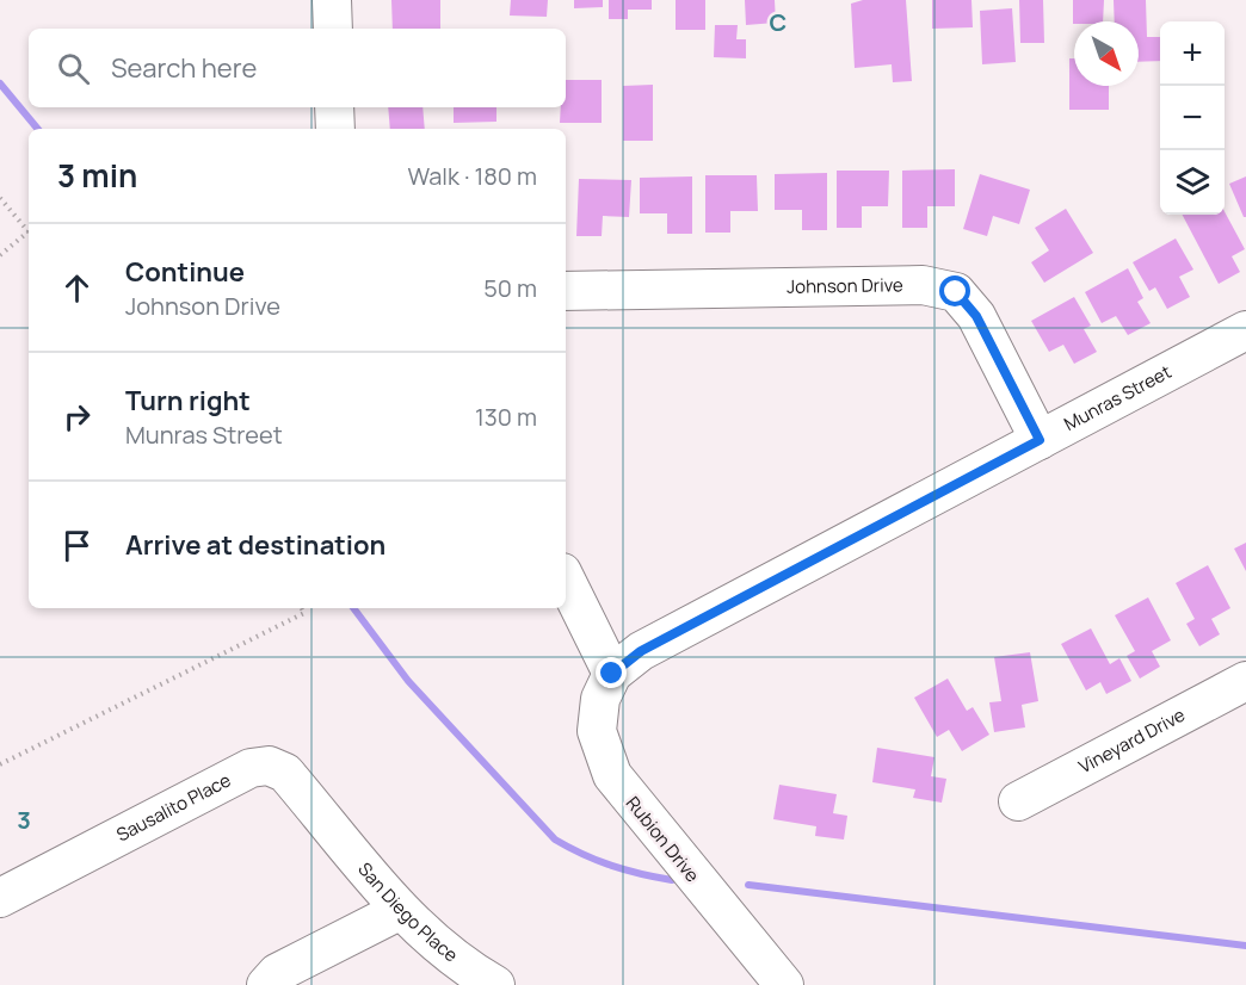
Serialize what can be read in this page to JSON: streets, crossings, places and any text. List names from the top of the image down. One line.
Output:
{"streets":{"street":["Johnson Drive","Munras Street","Vineyard Drive","Sausalito Place","Rubion Drive","San Diego Place"]},"crossings":[["Johnson Drive","Munras Street"],["Munras Street","Rubion Drive"],["Sausalito Place","San Diego Place"]],"north":"bottom right","page":{"map_buttons":["+","−"],"search":"Search here","heading":["3 min","Walk · 180 m"],"list":[["Continue","Johnson Drive","50 m"],["Turn right","Munras Street","130 m"],"Arrive at destination"]},"grid":{"columns":["C"],"rows":["3"]}}
